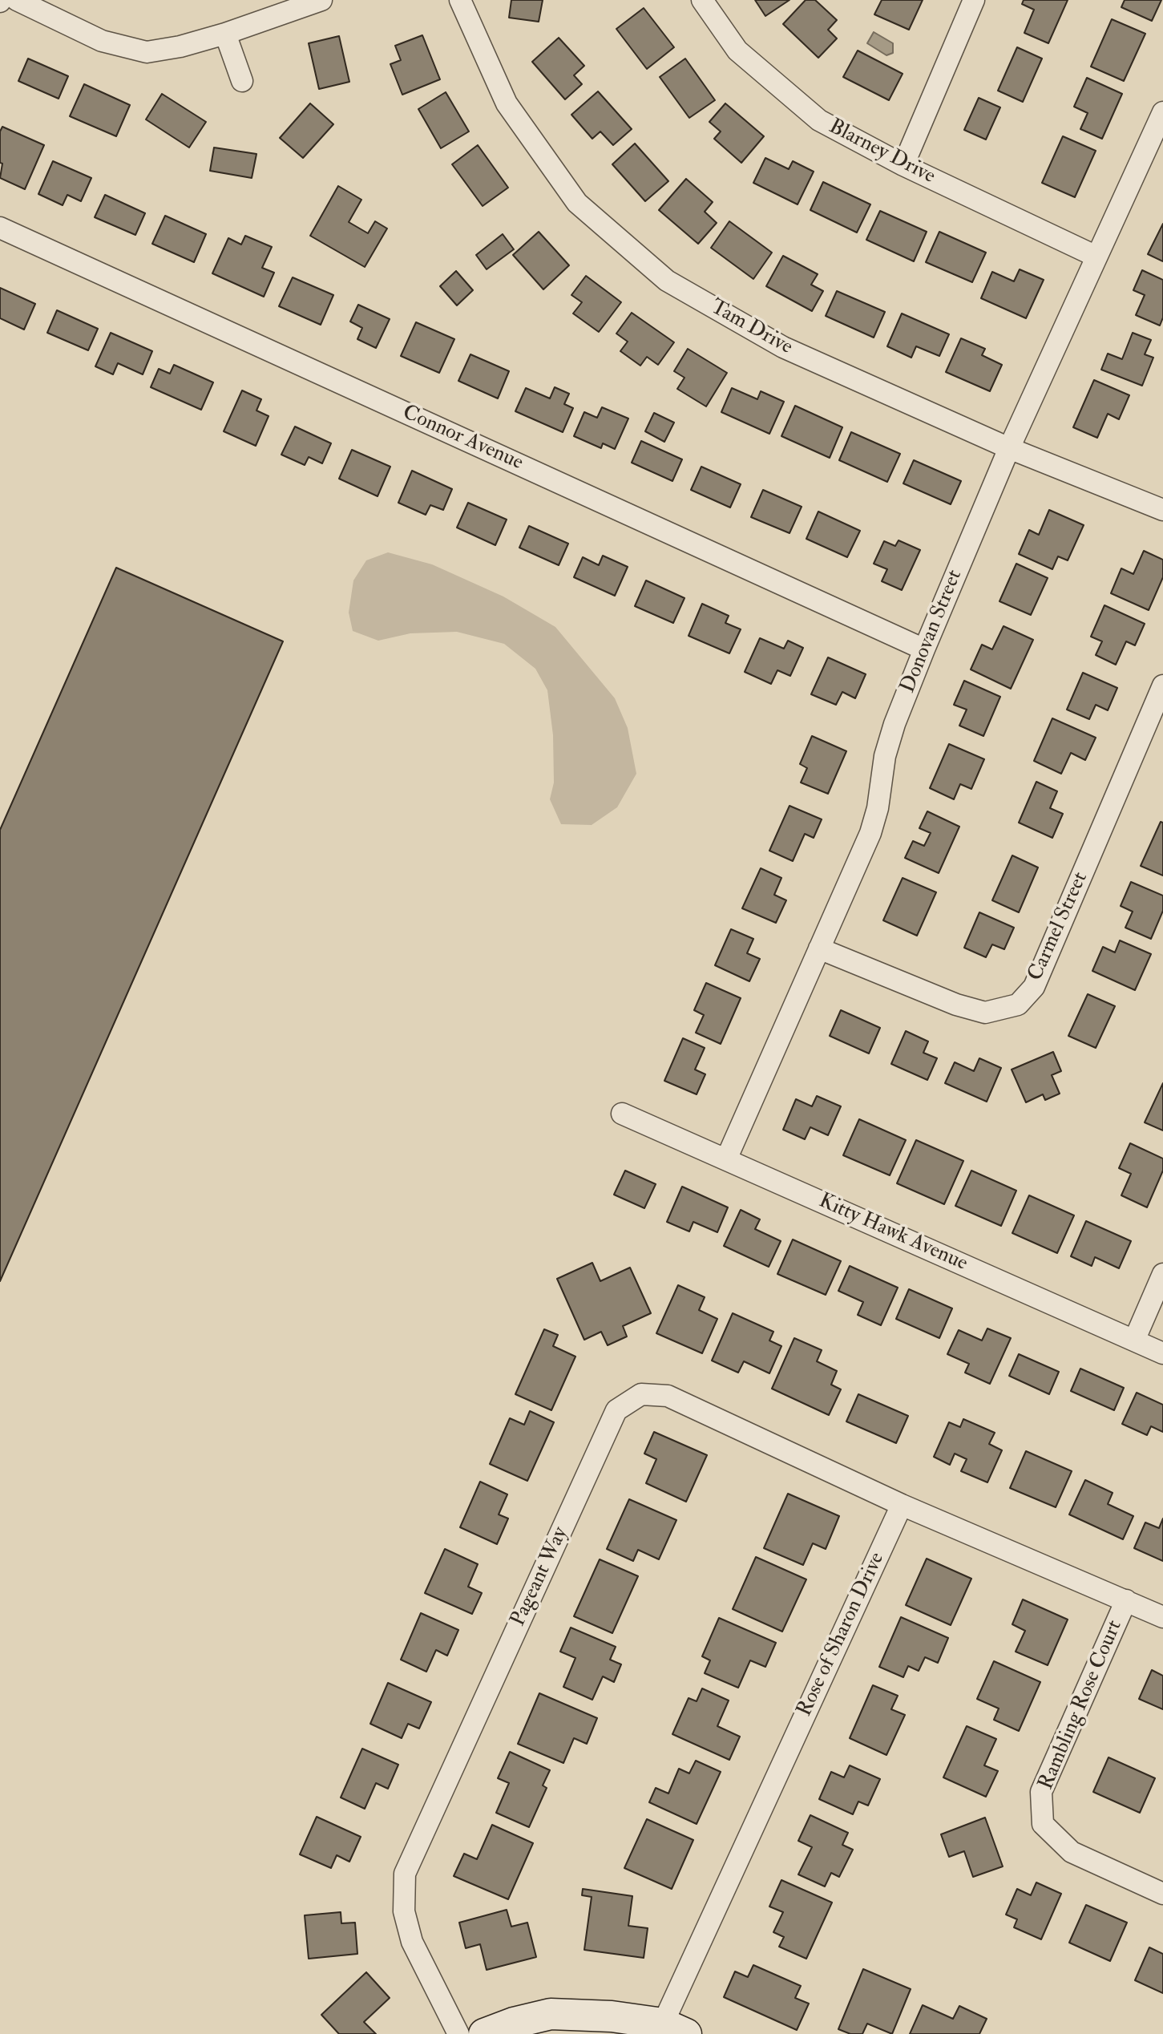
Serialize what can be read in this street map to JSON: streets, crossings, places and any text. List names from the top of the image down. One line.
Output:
{"streets":{"street":["Blarney Drive","Tam Drive","Connor Avenue","Donovan Street","Carmel Street","Kitty Hawk Avenue","Pageant Way","Rose of Sharon Drive","Rambling Rose Court"]},"crossings":[["Blarney Drive","Donovan Street"],["Tam Drive","Donovan Street"],["Connor Avenue","Donovan Street"],["Donovan Street","Carmel Street"],["Donovan Street","Kitty Hawk Avenue"],["Pageant Way","Rose of Sharon Drive"]]}
